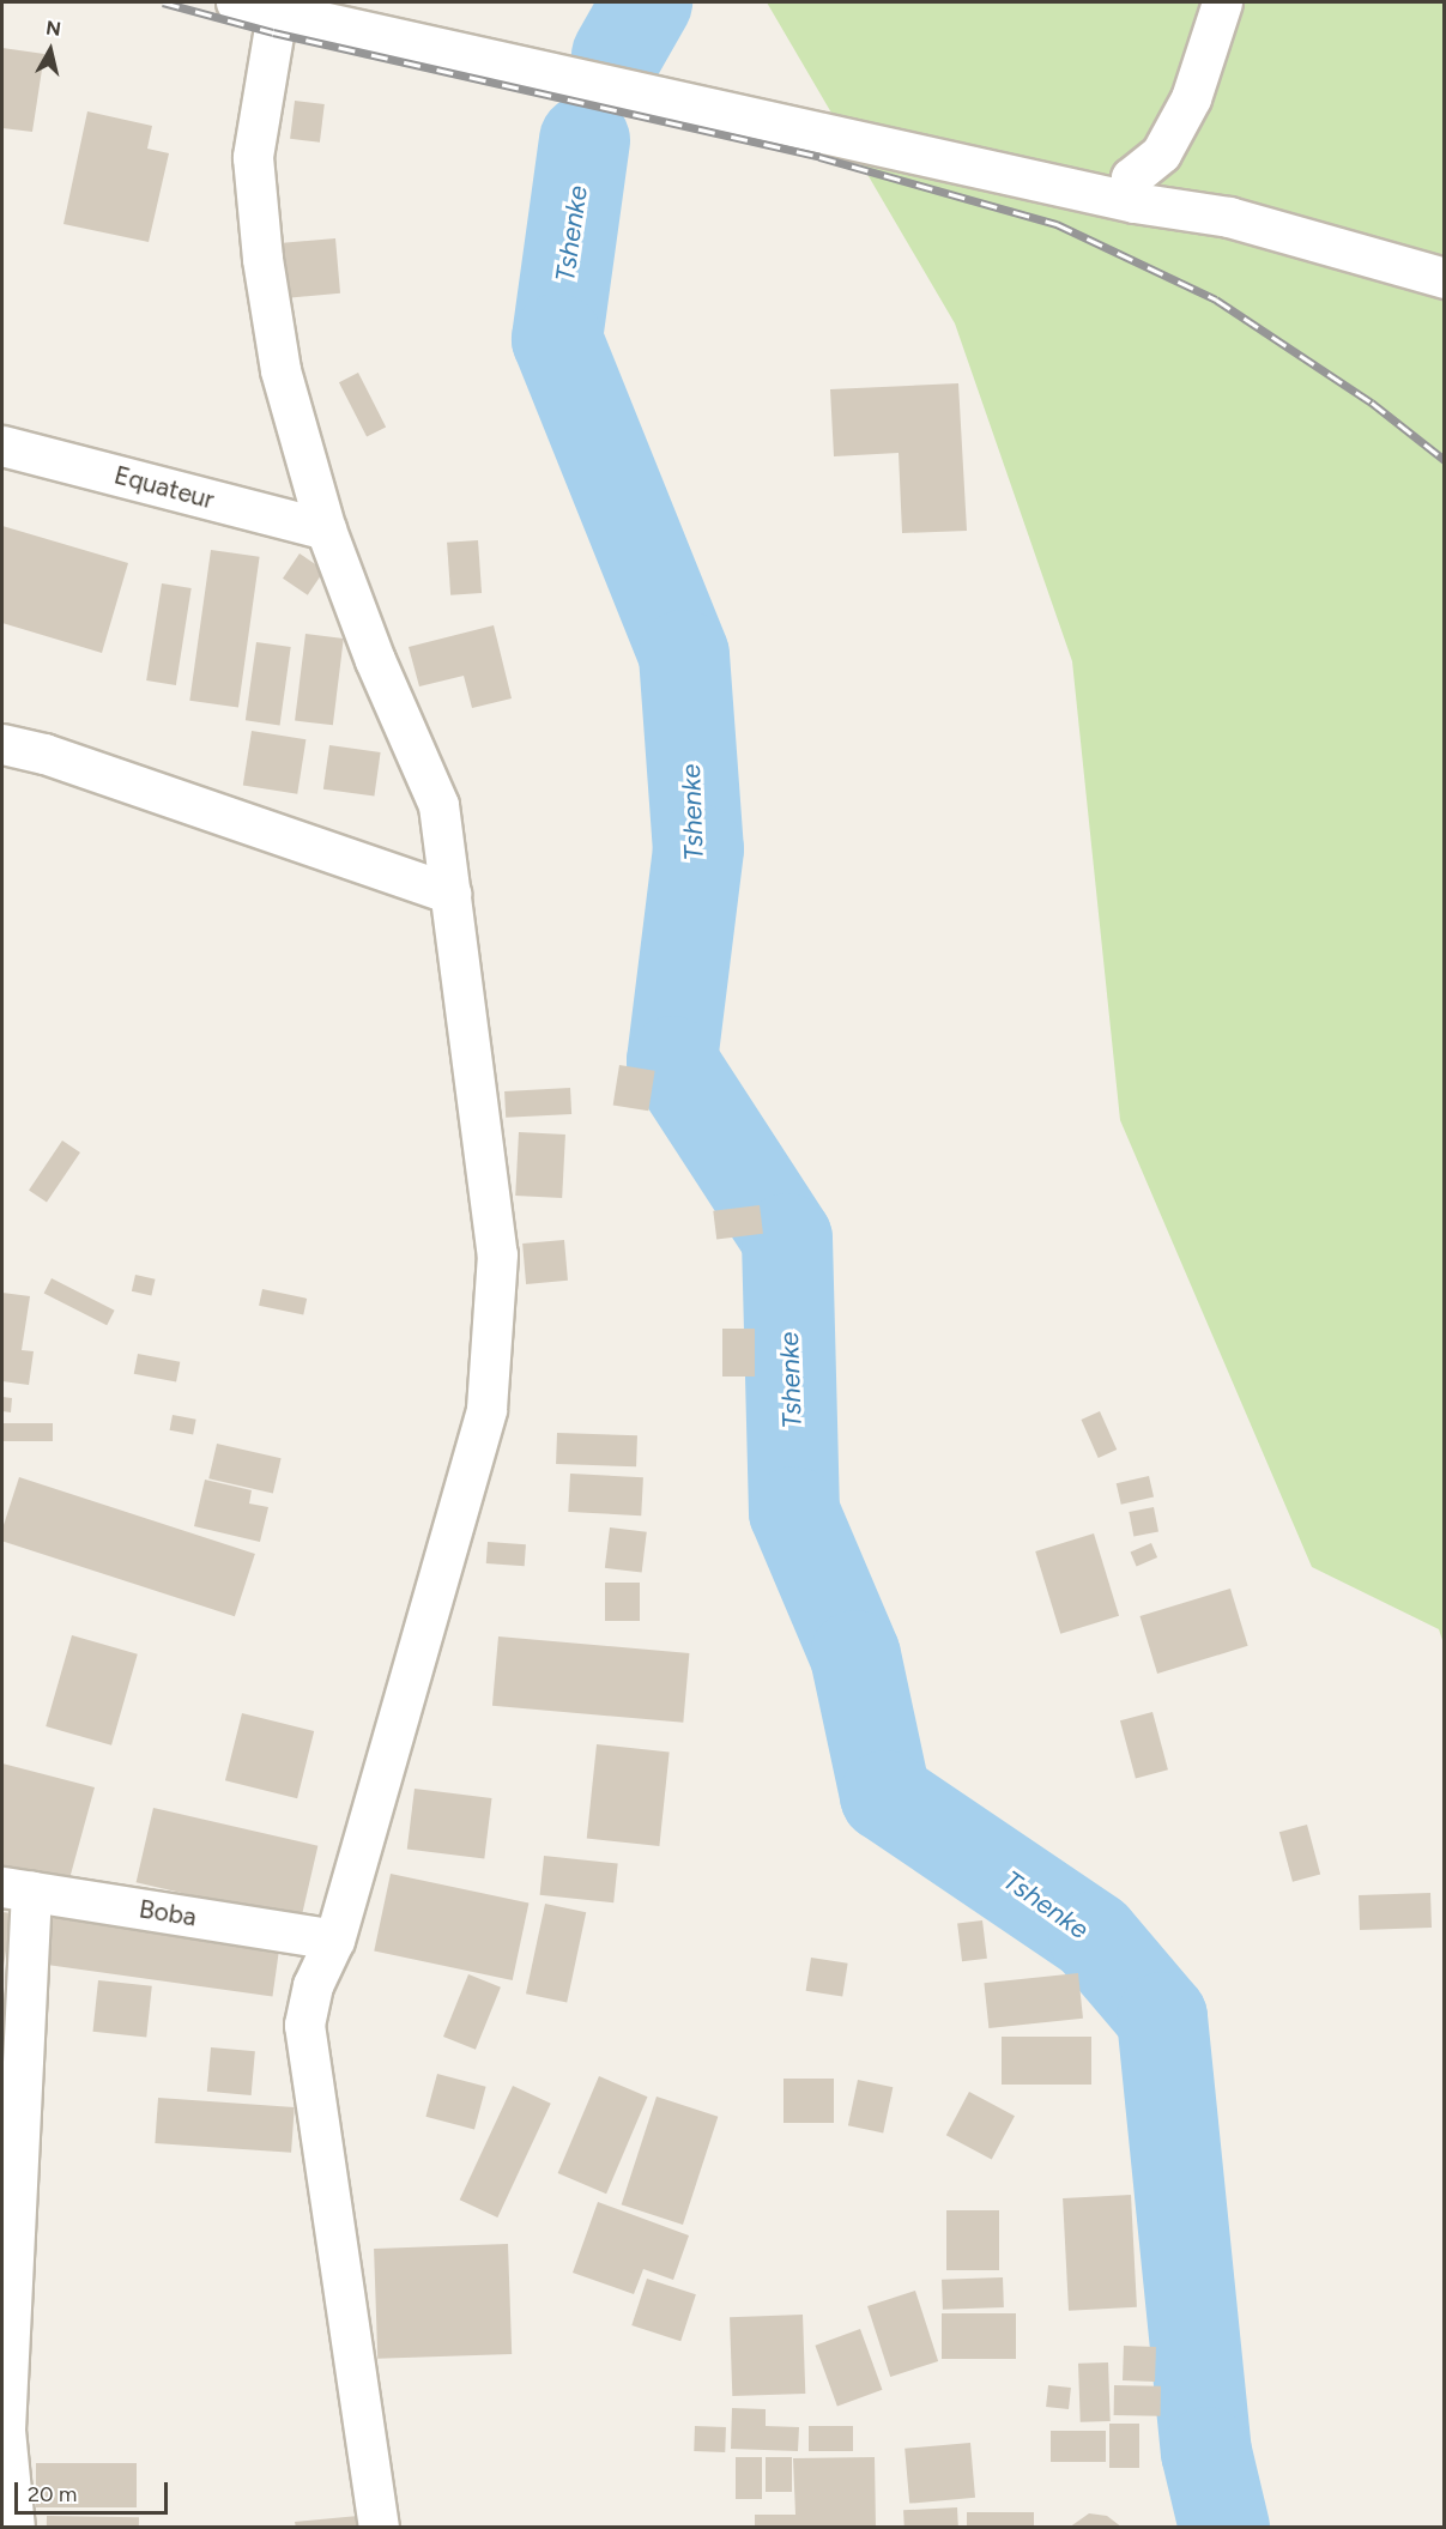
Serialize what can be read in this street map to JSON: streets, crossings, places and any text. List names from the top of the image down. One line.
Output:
{"streets":{"street":["Equateur","Boba"]},"water":["Tshenke"],"scale_bar":"20 m","north":"top"}
